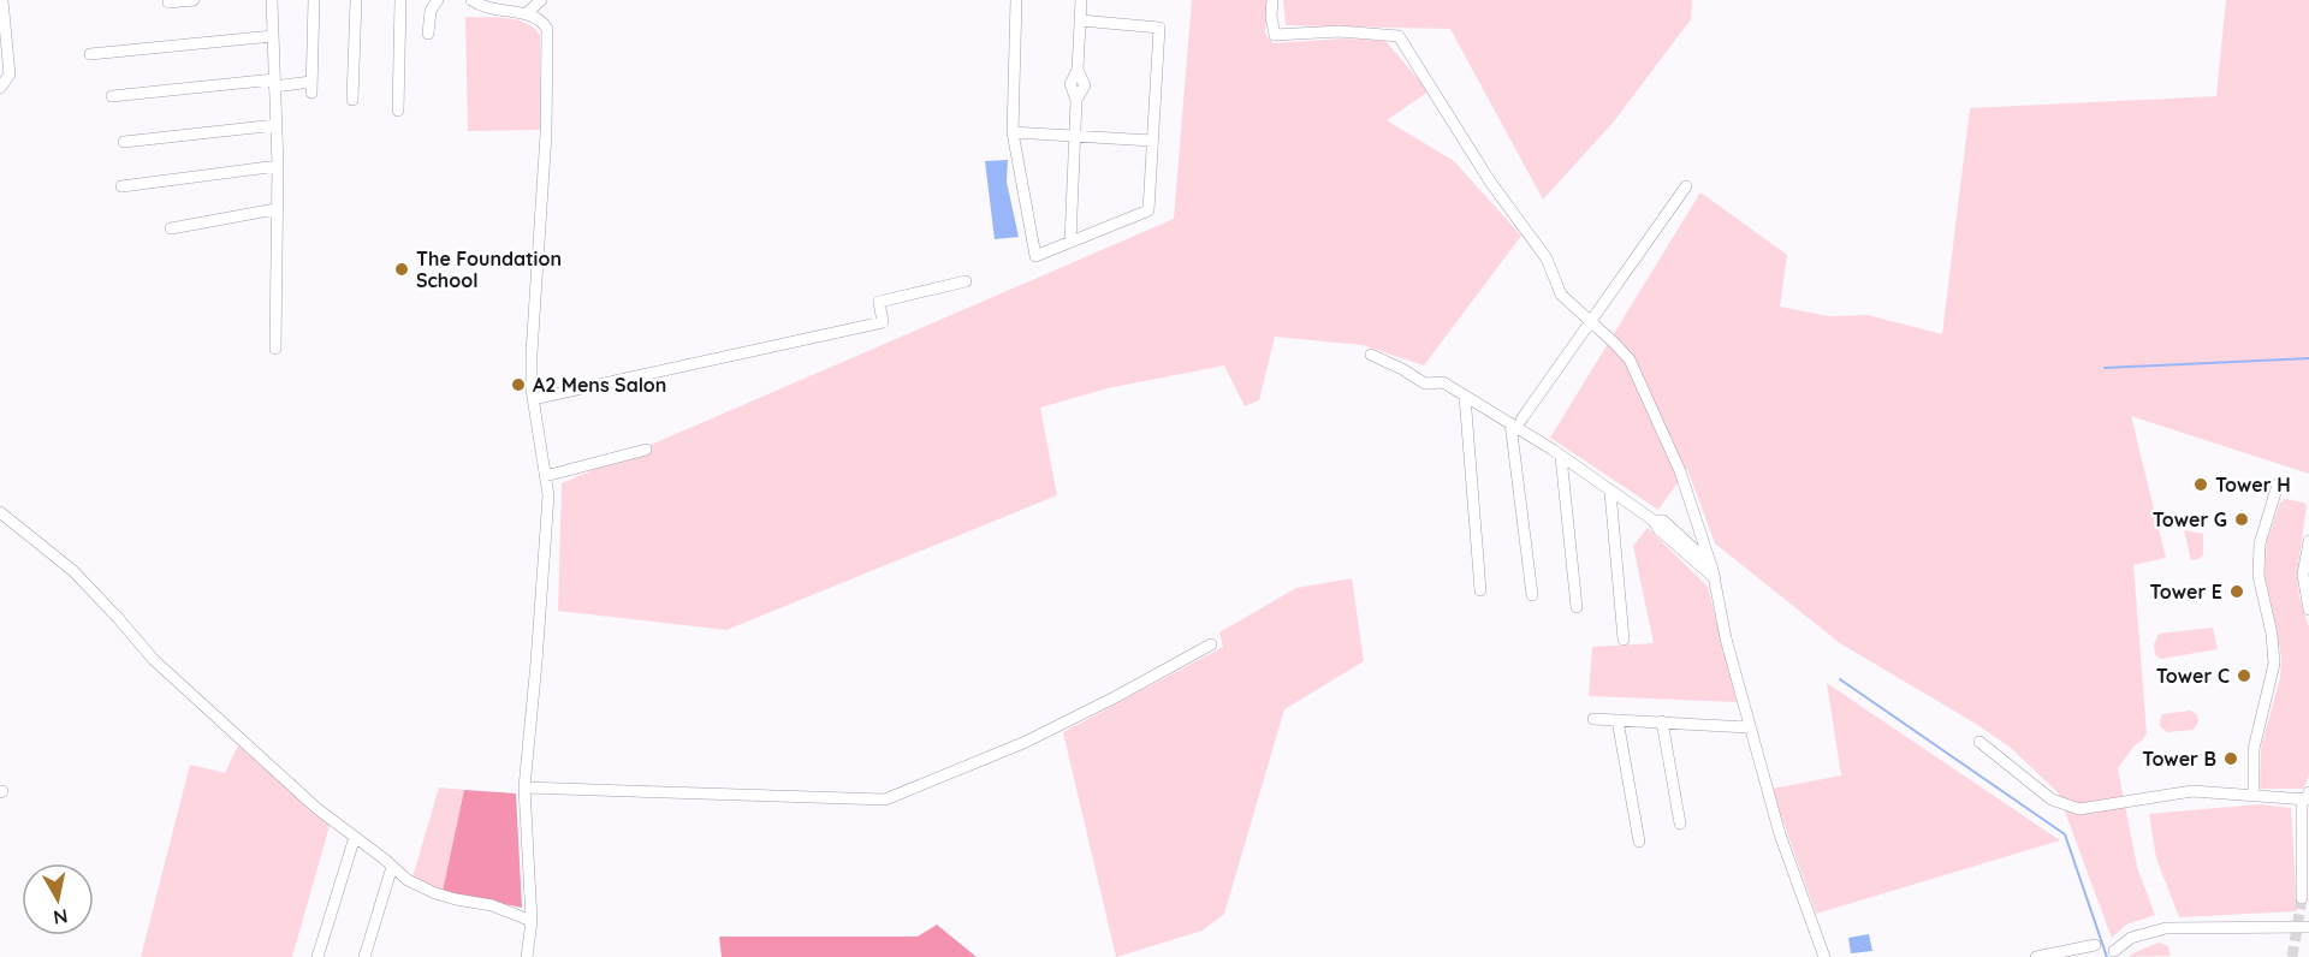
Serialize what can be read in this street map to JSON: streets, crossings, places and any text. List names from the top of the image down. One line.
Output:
{"places":["The Foundation School","A2 Mens Salon","Tower H","Tower G","Tower E","Tower C","Tower B"],"north":"bottom"}
